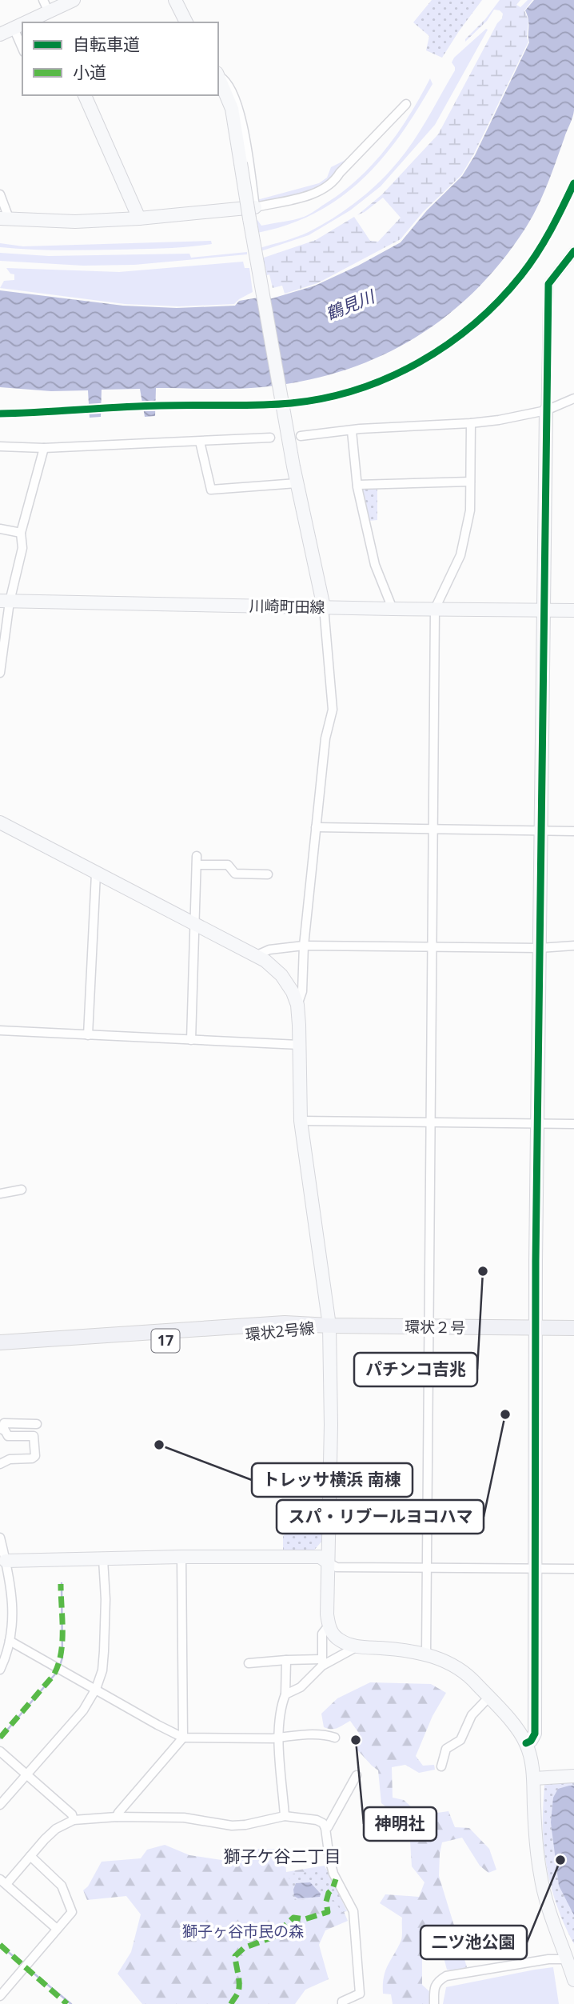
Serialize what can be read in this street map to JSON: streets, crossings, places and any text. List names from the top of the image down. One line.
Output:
{"streets":{"main road":["環状２号","環状2号線","17"],"street":["川崎町田線"]},"crossings":[["環状２号","環状2号線"]],"districts":["獅子ケ谷二丁目"],"water":["鶴見川"],"parks":["獅子ヶ谷市民の森"],"places":["パチンコ吉兆","スパ・リブールヨコハマ","トレッサ横浜 南棟","神明社","二ツ池公園"],"legend":["自転車道","小道"]}
